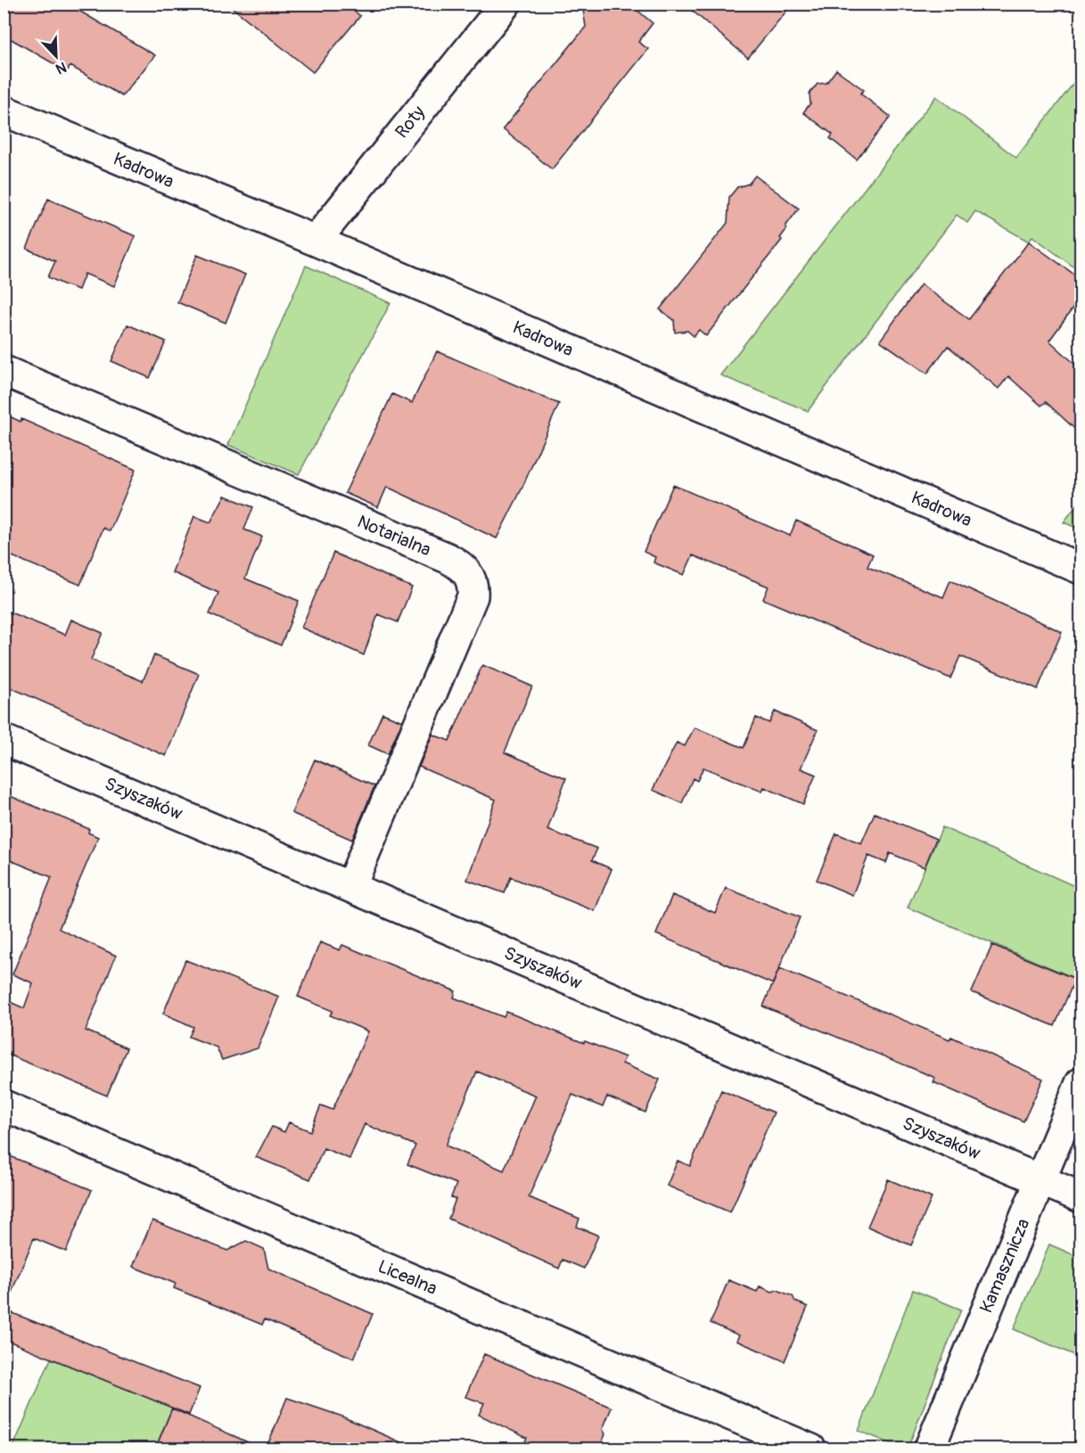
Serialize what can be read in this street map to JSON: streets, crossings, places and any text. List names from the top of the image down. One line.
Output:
{"streets":{"street":["Roty","Kadrowa","Notarialna","Szyszaków","Kamasznicza","Licealna"]},"crossings":[["Roty","Kadrowa"],["Notarialna","Szyszaków"],["Szyszaków","Kamasznicza"]],"north":"bottom right"}
